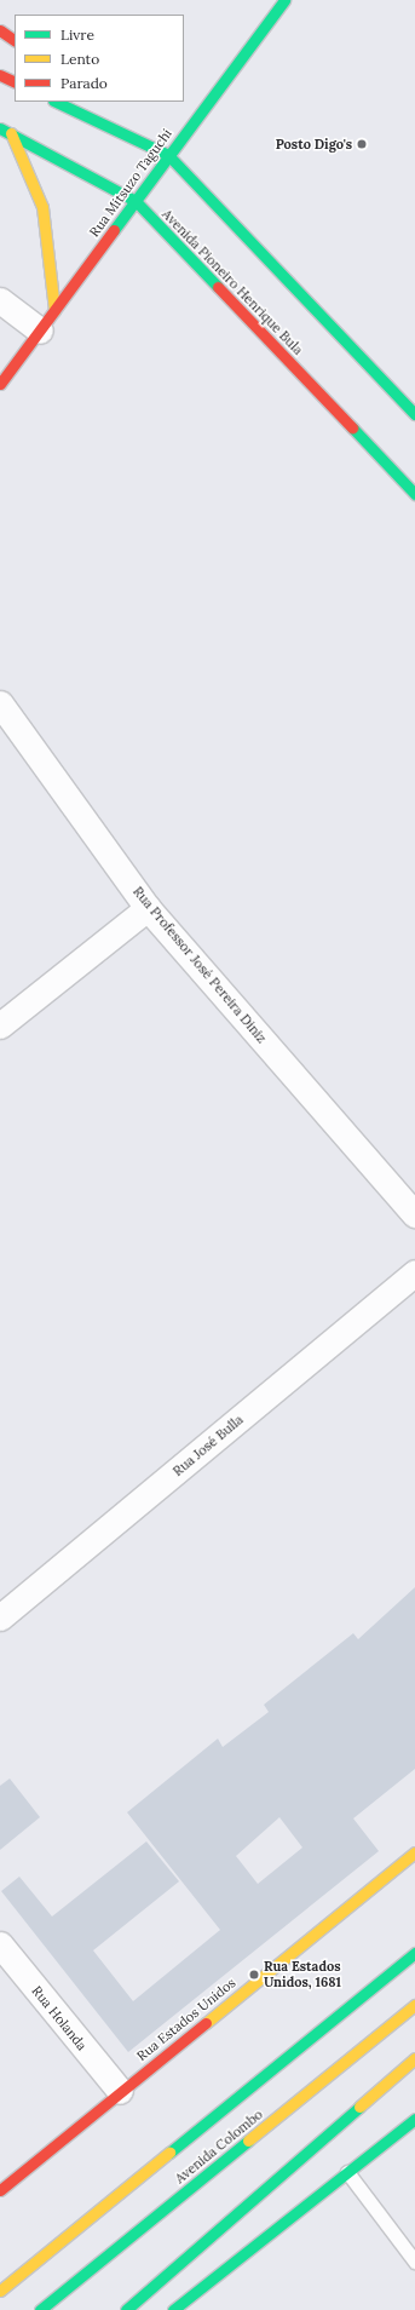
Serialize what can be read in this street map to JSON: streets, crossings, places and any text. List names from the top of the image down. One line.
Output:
{"streets":{"main road":["Rua Mitsuzo Taguchi","Avenida Pioneiro Henrique Bula","Rua Estados Unidos","Avenida Colombo"],"street":["Rua Professor José Pereira Diniz","Rua José Bulla","Rua Holanda"]},"crossings":[["Rua Mitsuzo Taguchi","Avenida Pioneiro Henrique Bula"],["Rua Holanda","Rua Estados Unidos"]],"places":["Posto Digo's","Rua Estados Unidos, 1681"],"legend":["Livre","Lento","Parado"]}
